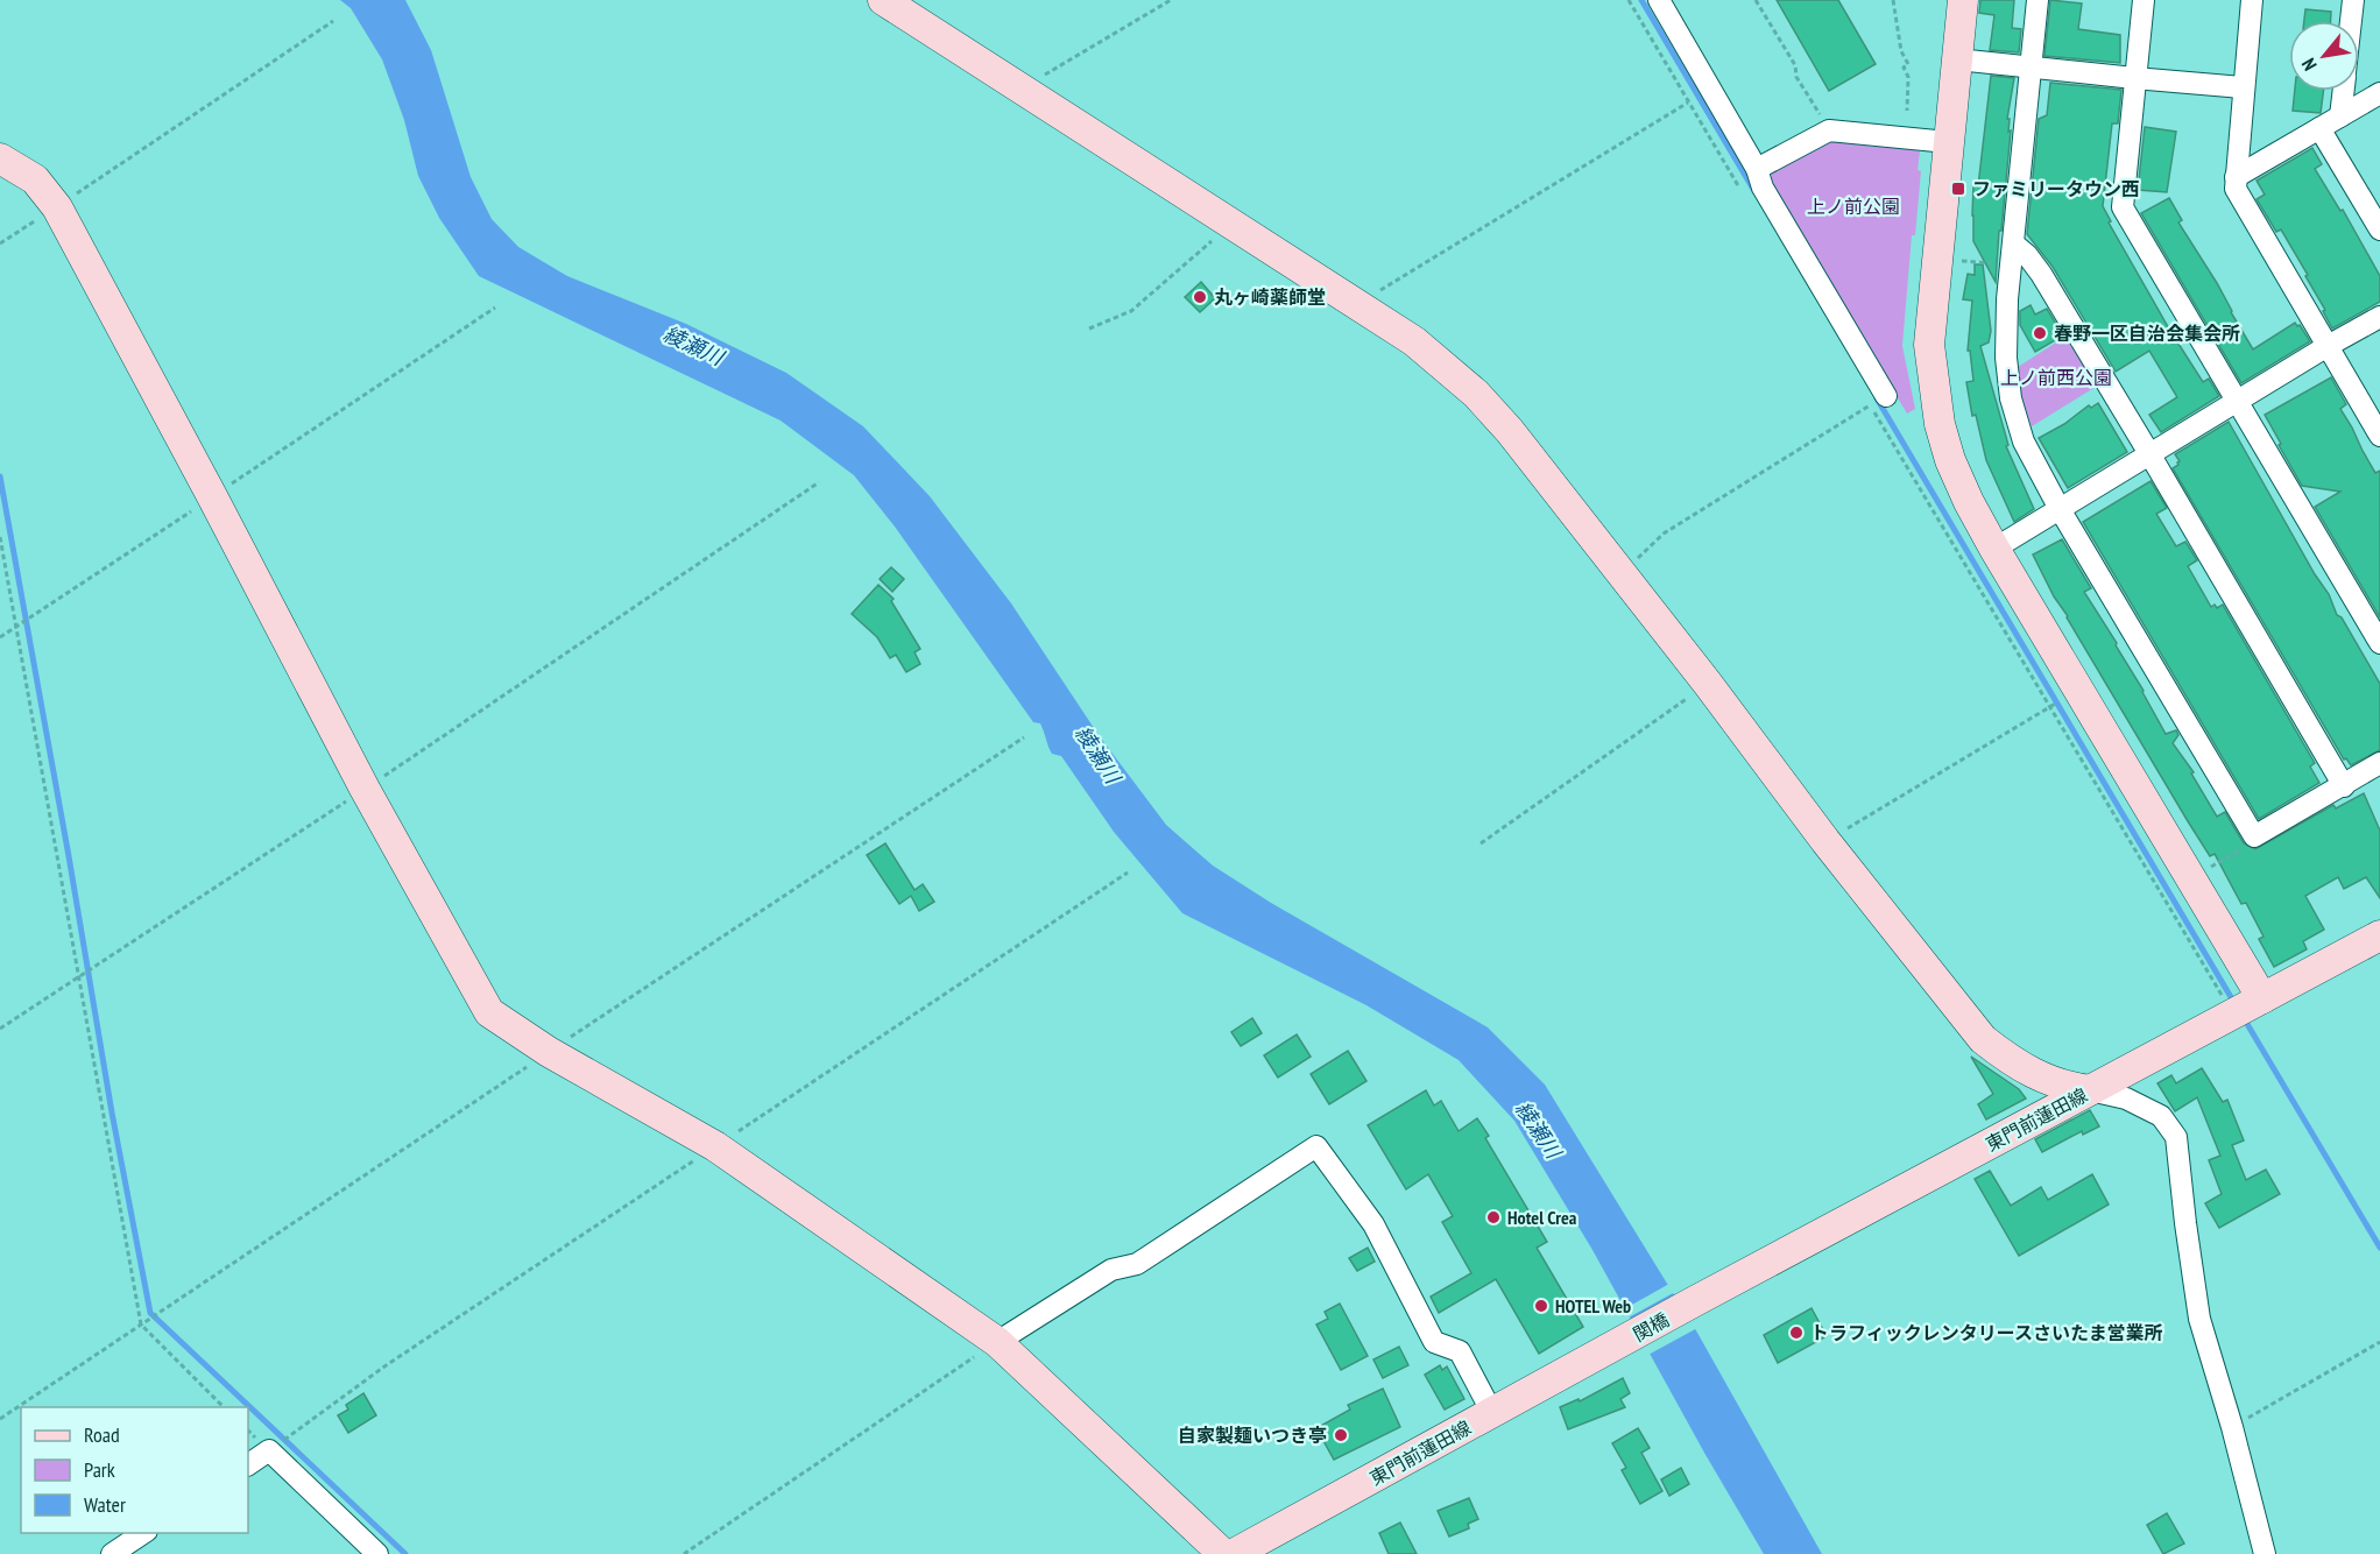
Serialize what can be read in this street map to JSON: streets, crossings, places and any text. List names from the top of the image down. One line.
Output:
{"streets":{"street":["東門前蓮田線","関橋"]},"crossings":[["東門前蓮田線","関橋"]],"water":["綾瀬川"],"parks":["上ノ前公園","上ノ前西公園"],"places":{"transit":["ファミリータウン西"],"other":["丸ヶ崎薬師堂","春野一区自治会集会所","Hotel Crea","HOTEL Web","トラフィックレンタリースさいたま営業所","自家製麺いつき亭"]},"legend":["Road","Park","Water"],"north":"bottom left"}
